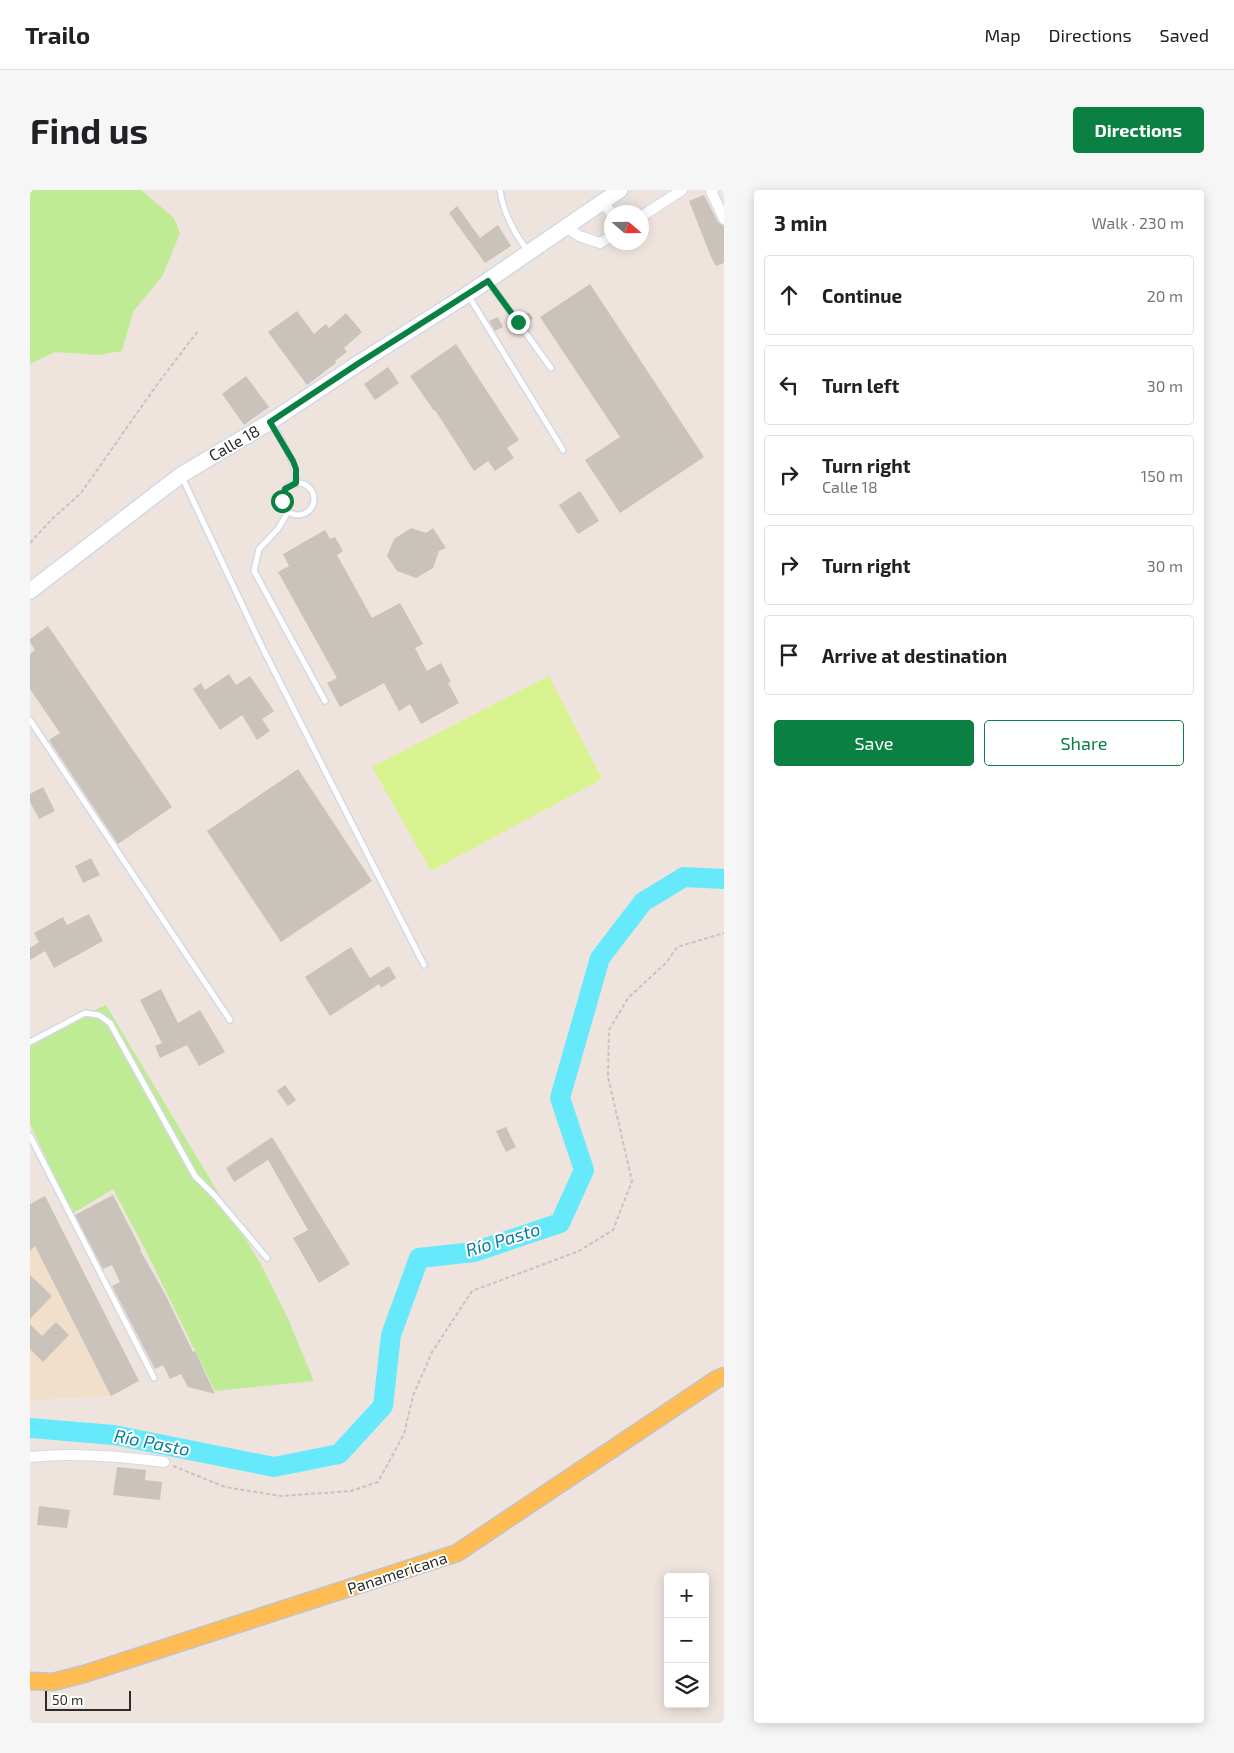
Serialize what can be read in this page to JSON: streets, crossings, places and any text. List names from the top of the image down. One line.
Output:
{"streets":{"main road":["Calle 18","Panamericana"]},"water":["Río Pasto"],"scale_bar":"50 m","north":"right","page":{"header":"Trailo","nav":["Map","Directions","Saved"],"buttons":["Directions",["Save","Share"]],"title":"Find us","heading":["3 min","Walk · 230 m"],"list":[["Continue","20 m"],["Turn left","30 m"],["Turn right","Calle 18","150 m"],["Turn right","30 m"],"Arrive at destination"],"map_buttons":["+","−"],"scale":"50 m"}}
